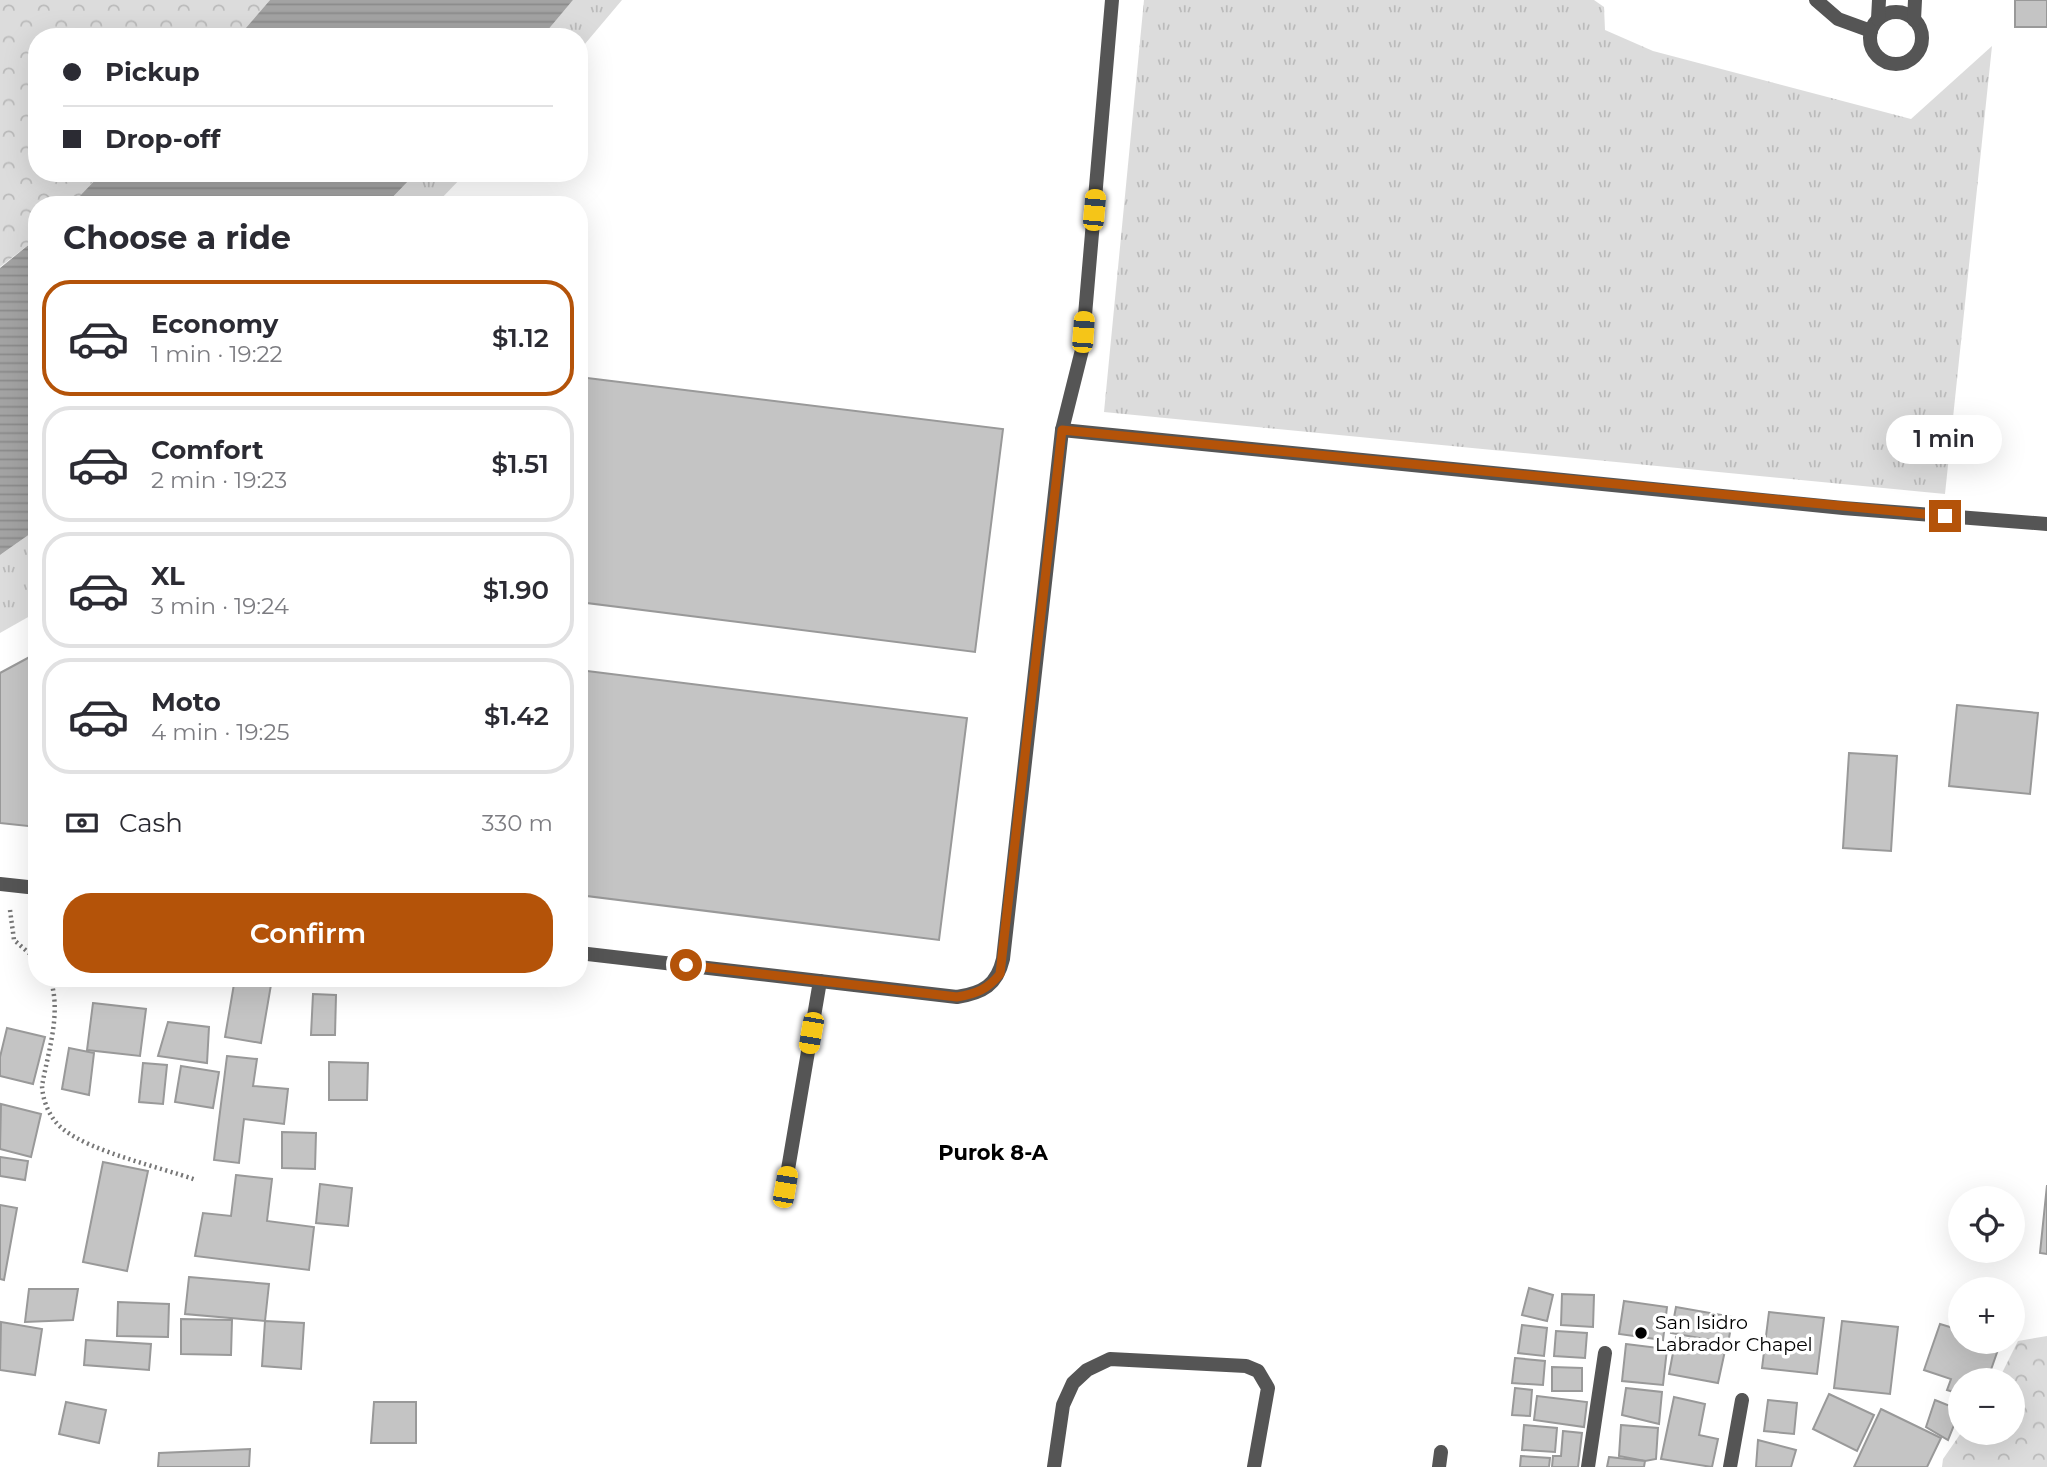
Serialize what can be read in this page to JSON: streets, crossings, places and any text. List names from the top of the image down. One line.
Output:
{"districts":["Purok 8-A"],"places":["San Isidro Labrador Chapel"],"page":{"banner":["Pickup","Drop-off"],"heading":"Choose a ride","list":[{"name":"Economy","note":"1 min · 19:22","value":"$1.12"},{"name":"Comfort","note":"2 min · 19:23","value":"$1.51"},{"name":"XL","note":"3 min · 19:24","value":"$1.90"},{"name":"Moto","note":"4 min · 19:25","value":"$1.42"}],"bubble":"1 min","pay":["Cash","330 m"],"buttons":"Confirm","map_buttons":["+","−"]}}
